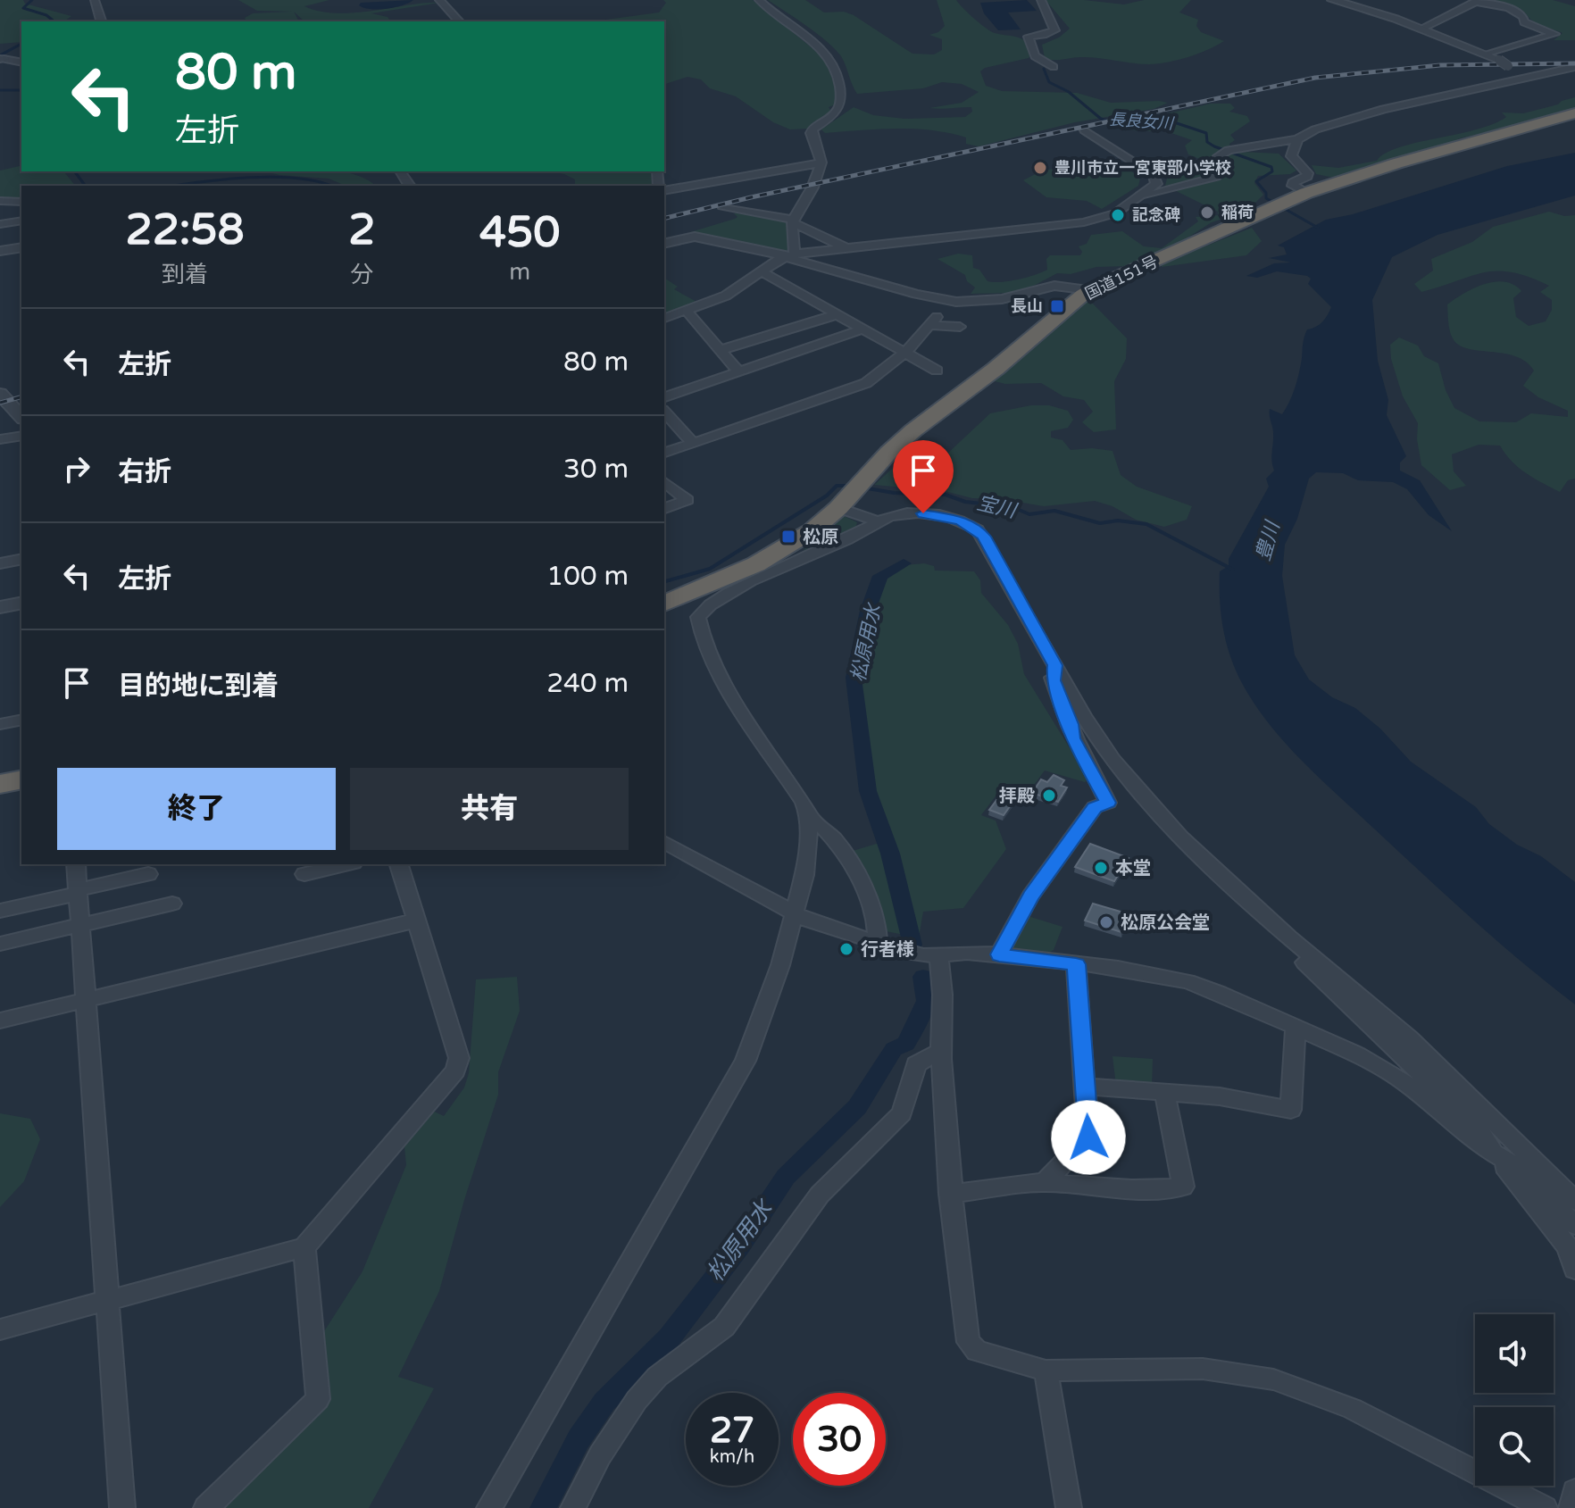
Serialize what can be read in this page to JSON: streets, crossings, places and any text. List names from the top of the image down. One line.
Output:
{"streets":{"highway":["国道151号"]},"water":["長良女川","宝川","豊川","松原用水"],"places":{"other":["豊川市立一宮東部小学校","稲荷","記念碑","拝殿","本堂","松原公会堂","行者様"],"transit":["長山","松原"]},"page":{"turn":["80 m","左折"],"eta":["22:58","到着","2","分","450","m"],"list":[{"name":"左折","value":"80 m"},{"name":"右折","value":"30 m"},{"name":"左折","value":"100 m"},{"name":"目的地に到着","value":"240 m"}],"buttons":["終了","共有"],"speed":"27 km/h","limit":"30"}}
